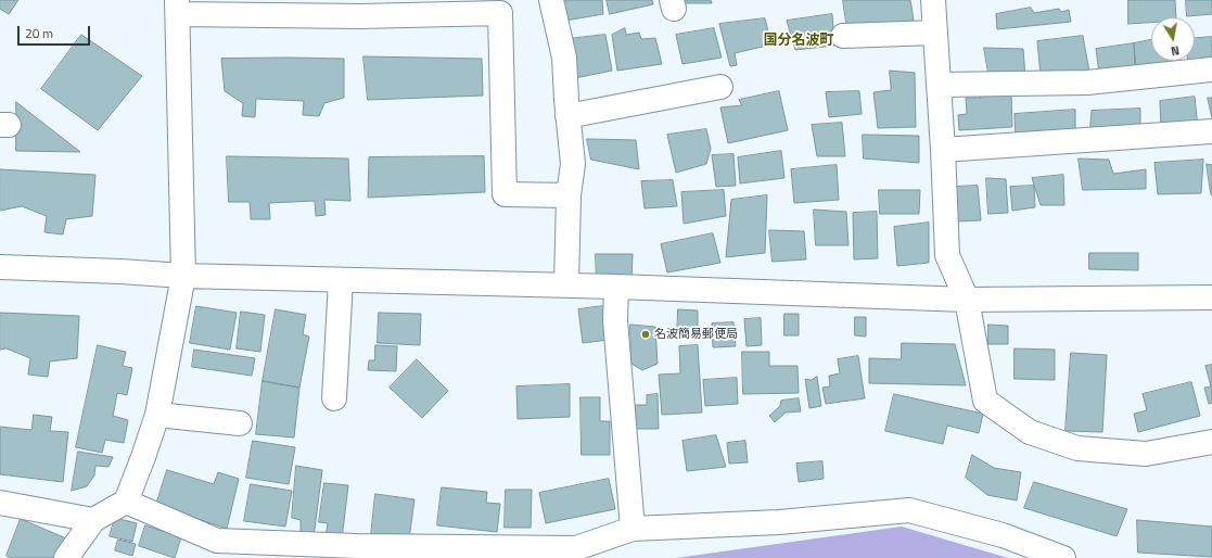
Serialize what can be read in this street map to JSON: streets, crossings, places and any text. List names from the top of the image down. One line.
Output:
{"districts":["国分名波町"],"places":["名波簡易郵便局"],"scale_bar":"20 m","north":"bottom"}
